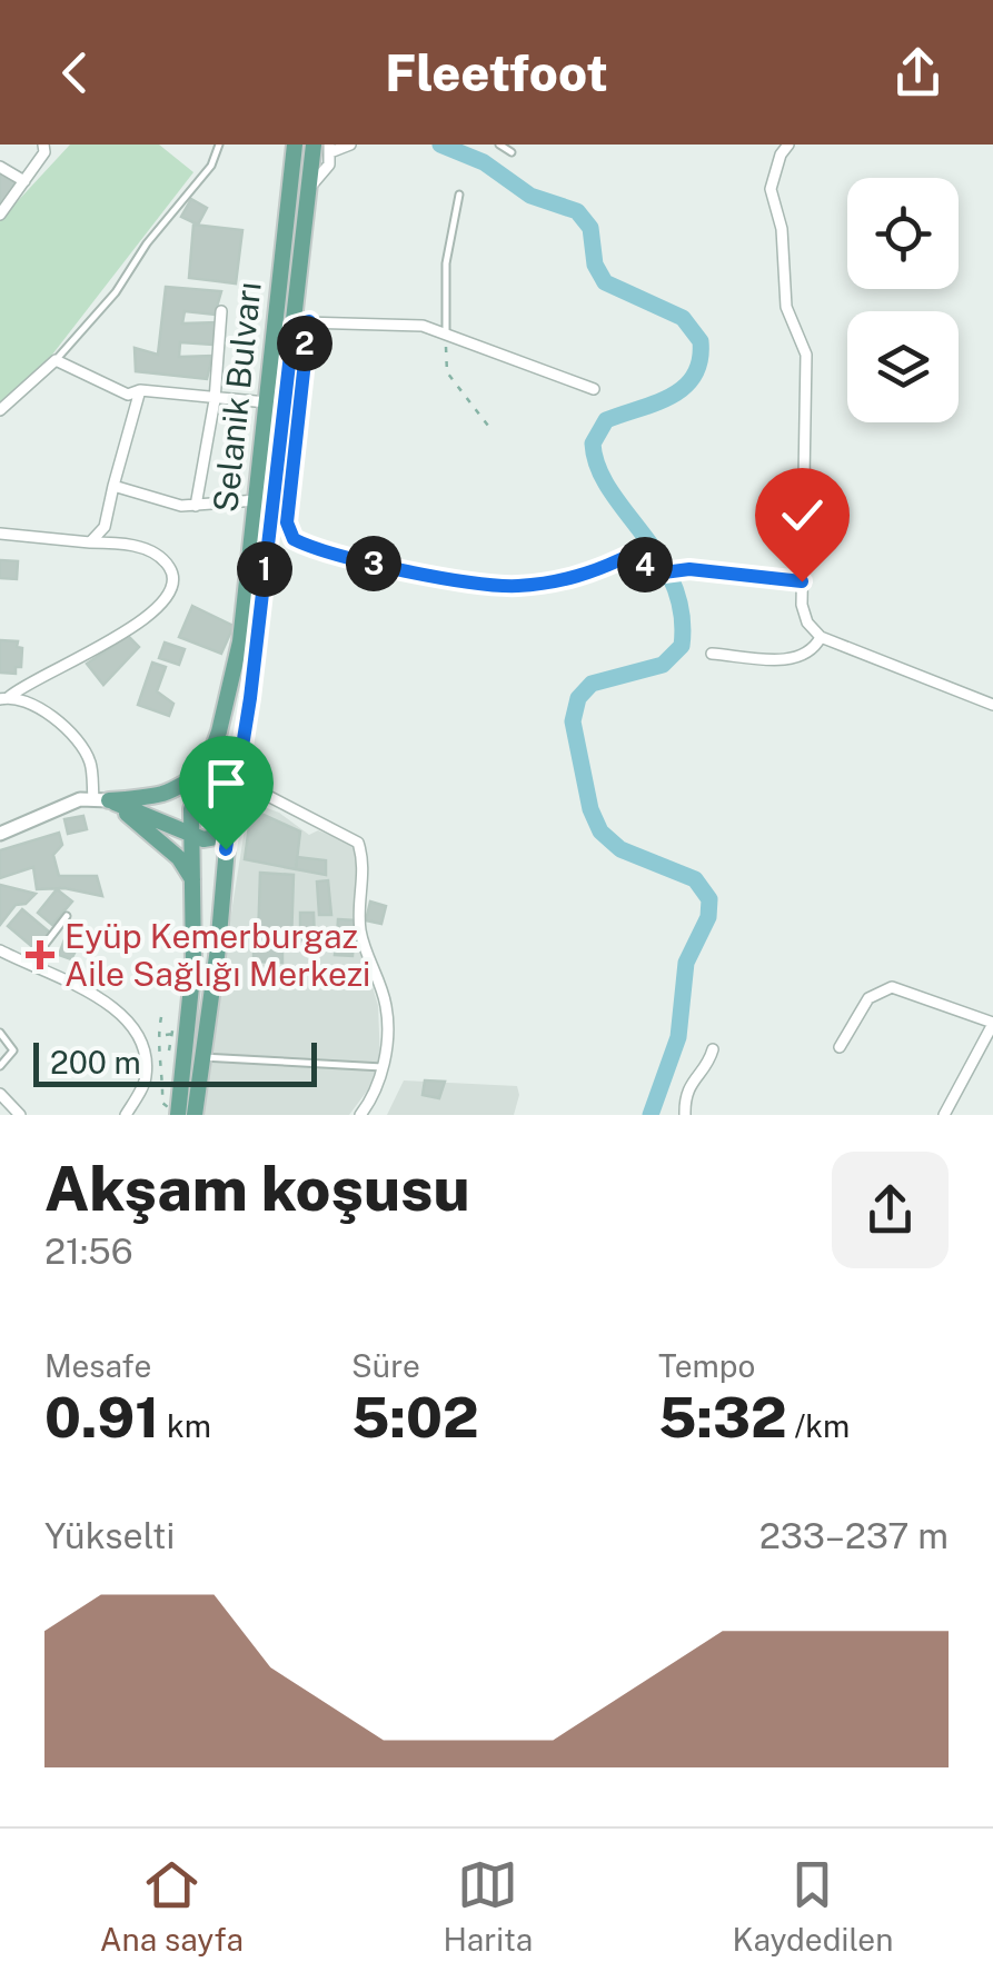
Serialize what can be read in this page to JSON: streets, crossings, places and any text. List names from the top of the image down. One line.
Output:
{"streets":{"main road":["Selanik Bulvarı"]},"places":{"health":["Eyüp Kemerburgaz Aile Sağlığı Merkezi"]},"scale_bar":"200 m","page":{"header":"Fleetfoot","pins":["2","3","4","1"],"scale":"200 m","heading":["Akşam koşusu","21:56"],"stats":[["Mesafe","0.91 km"],["Süre","5:02"],["Tempo","5:32 /km"]],"chart":["Yükselti","233–237 m"],"tabs":["Ana sayfa","Harita","Kaydedilen"]}}
